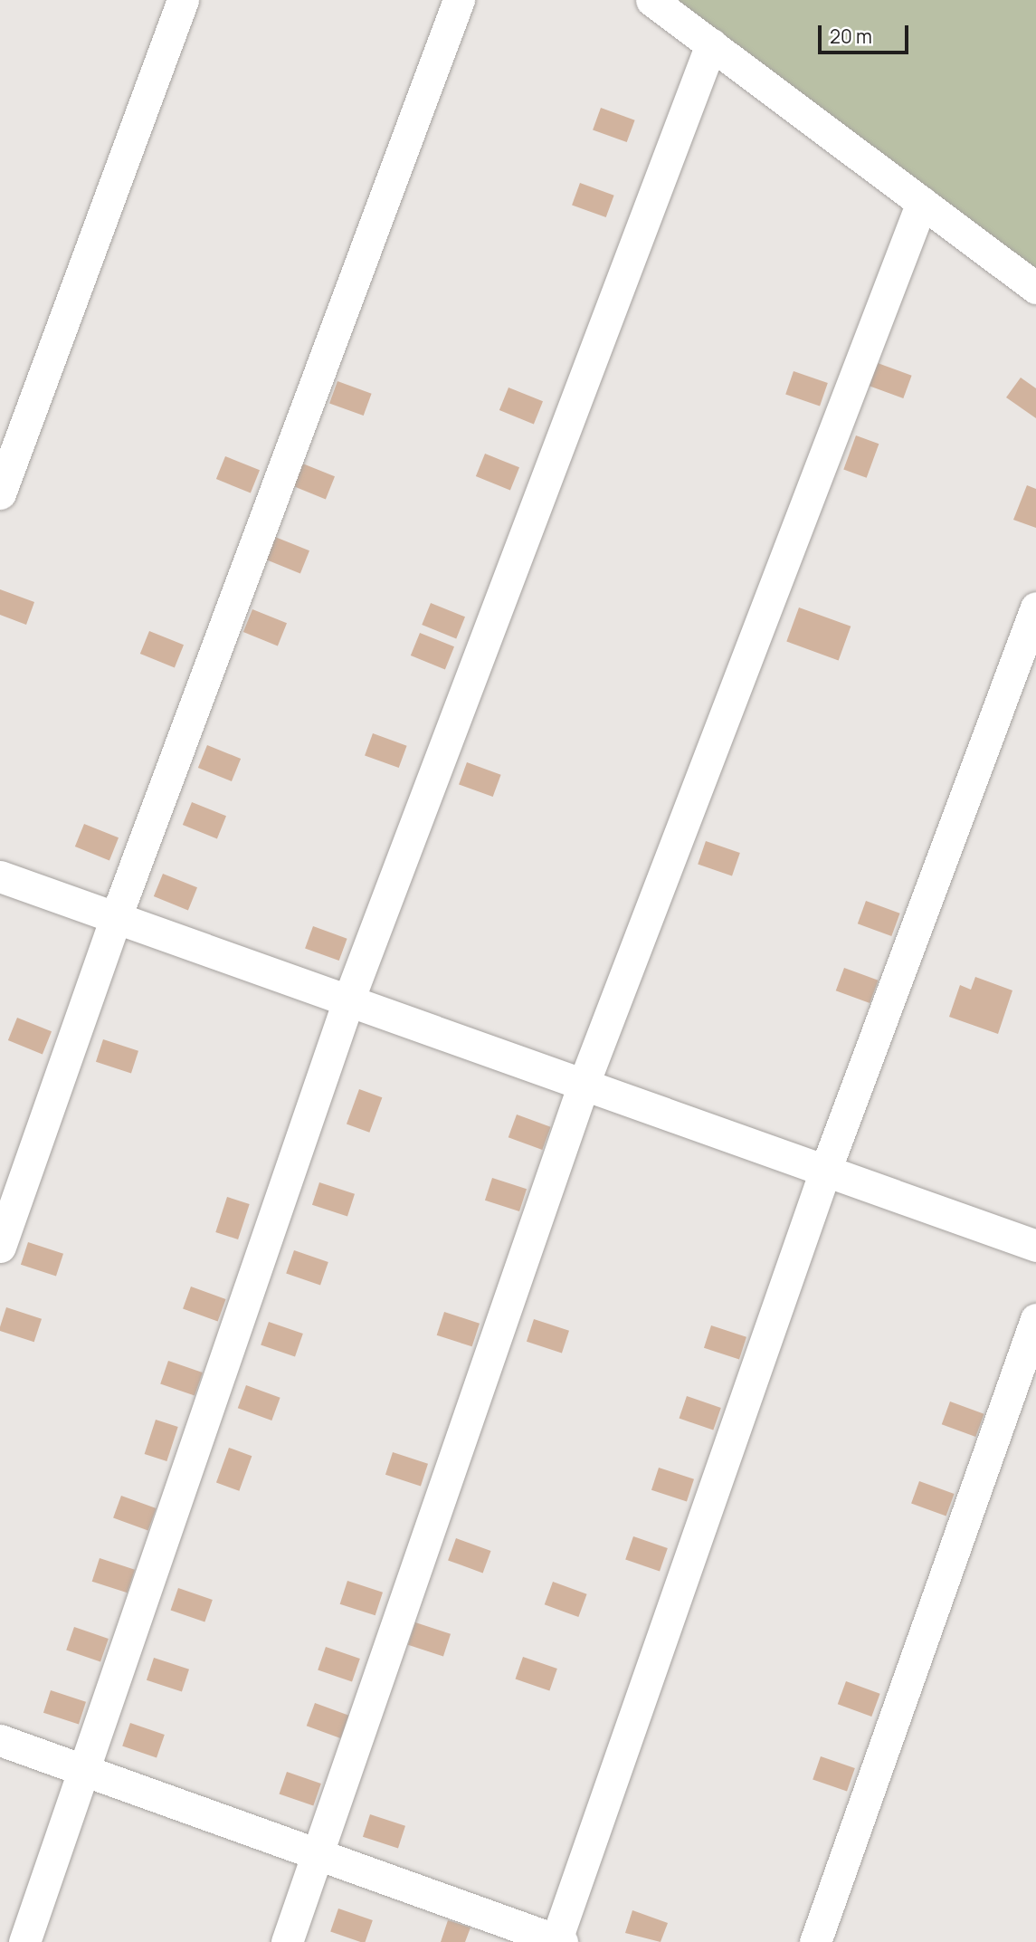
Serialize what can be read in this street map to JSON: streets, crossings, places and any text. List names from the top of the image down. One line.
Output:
{"scale_bar":"20 m"}
